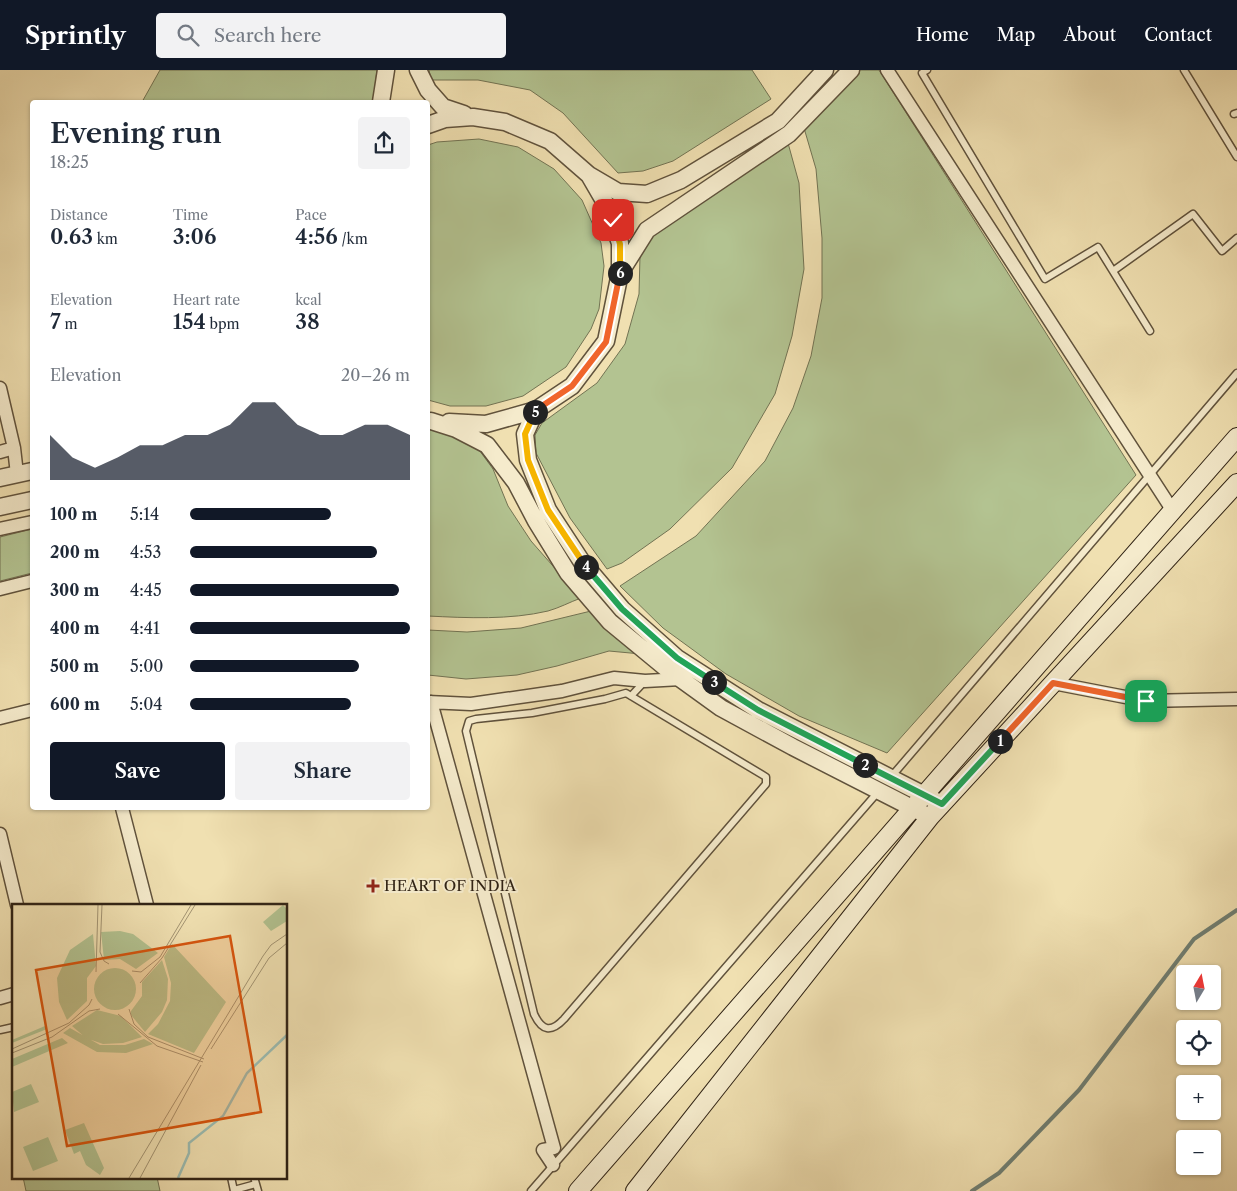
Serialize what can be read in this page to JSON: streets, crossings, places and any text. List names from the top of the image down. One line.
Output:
{"places":{"health":["HEART OF INDIA"]},"north":"top","page":{"header":"Sprintly","search":"Search here","nav":["Home","Map","About","Contact"],"heading":["Evening run","18:25"],"stats":[["Distance","0.63 km"],["Time","3:06"],["Pace","4:56 /km"],["Elevation","7 m"],["Heart rate","154 bpm"],["kcal","38"]],"pins":["6","5","4","3","1","2"],"chart":["Elevation","20–26 m"],"list":[{"name":"100 m","note":"5:14"},{"name":"200 m","note":"4:53"},{"name":"300 m","note":"4:45"},{"name":"400 m","note":"4:41"},{"name":"500 m","note":"5:00"},{"name":"600 m","note":"5:04"}],"buttons":["Save","Share"],"map_buttons":["+","−"]}}
